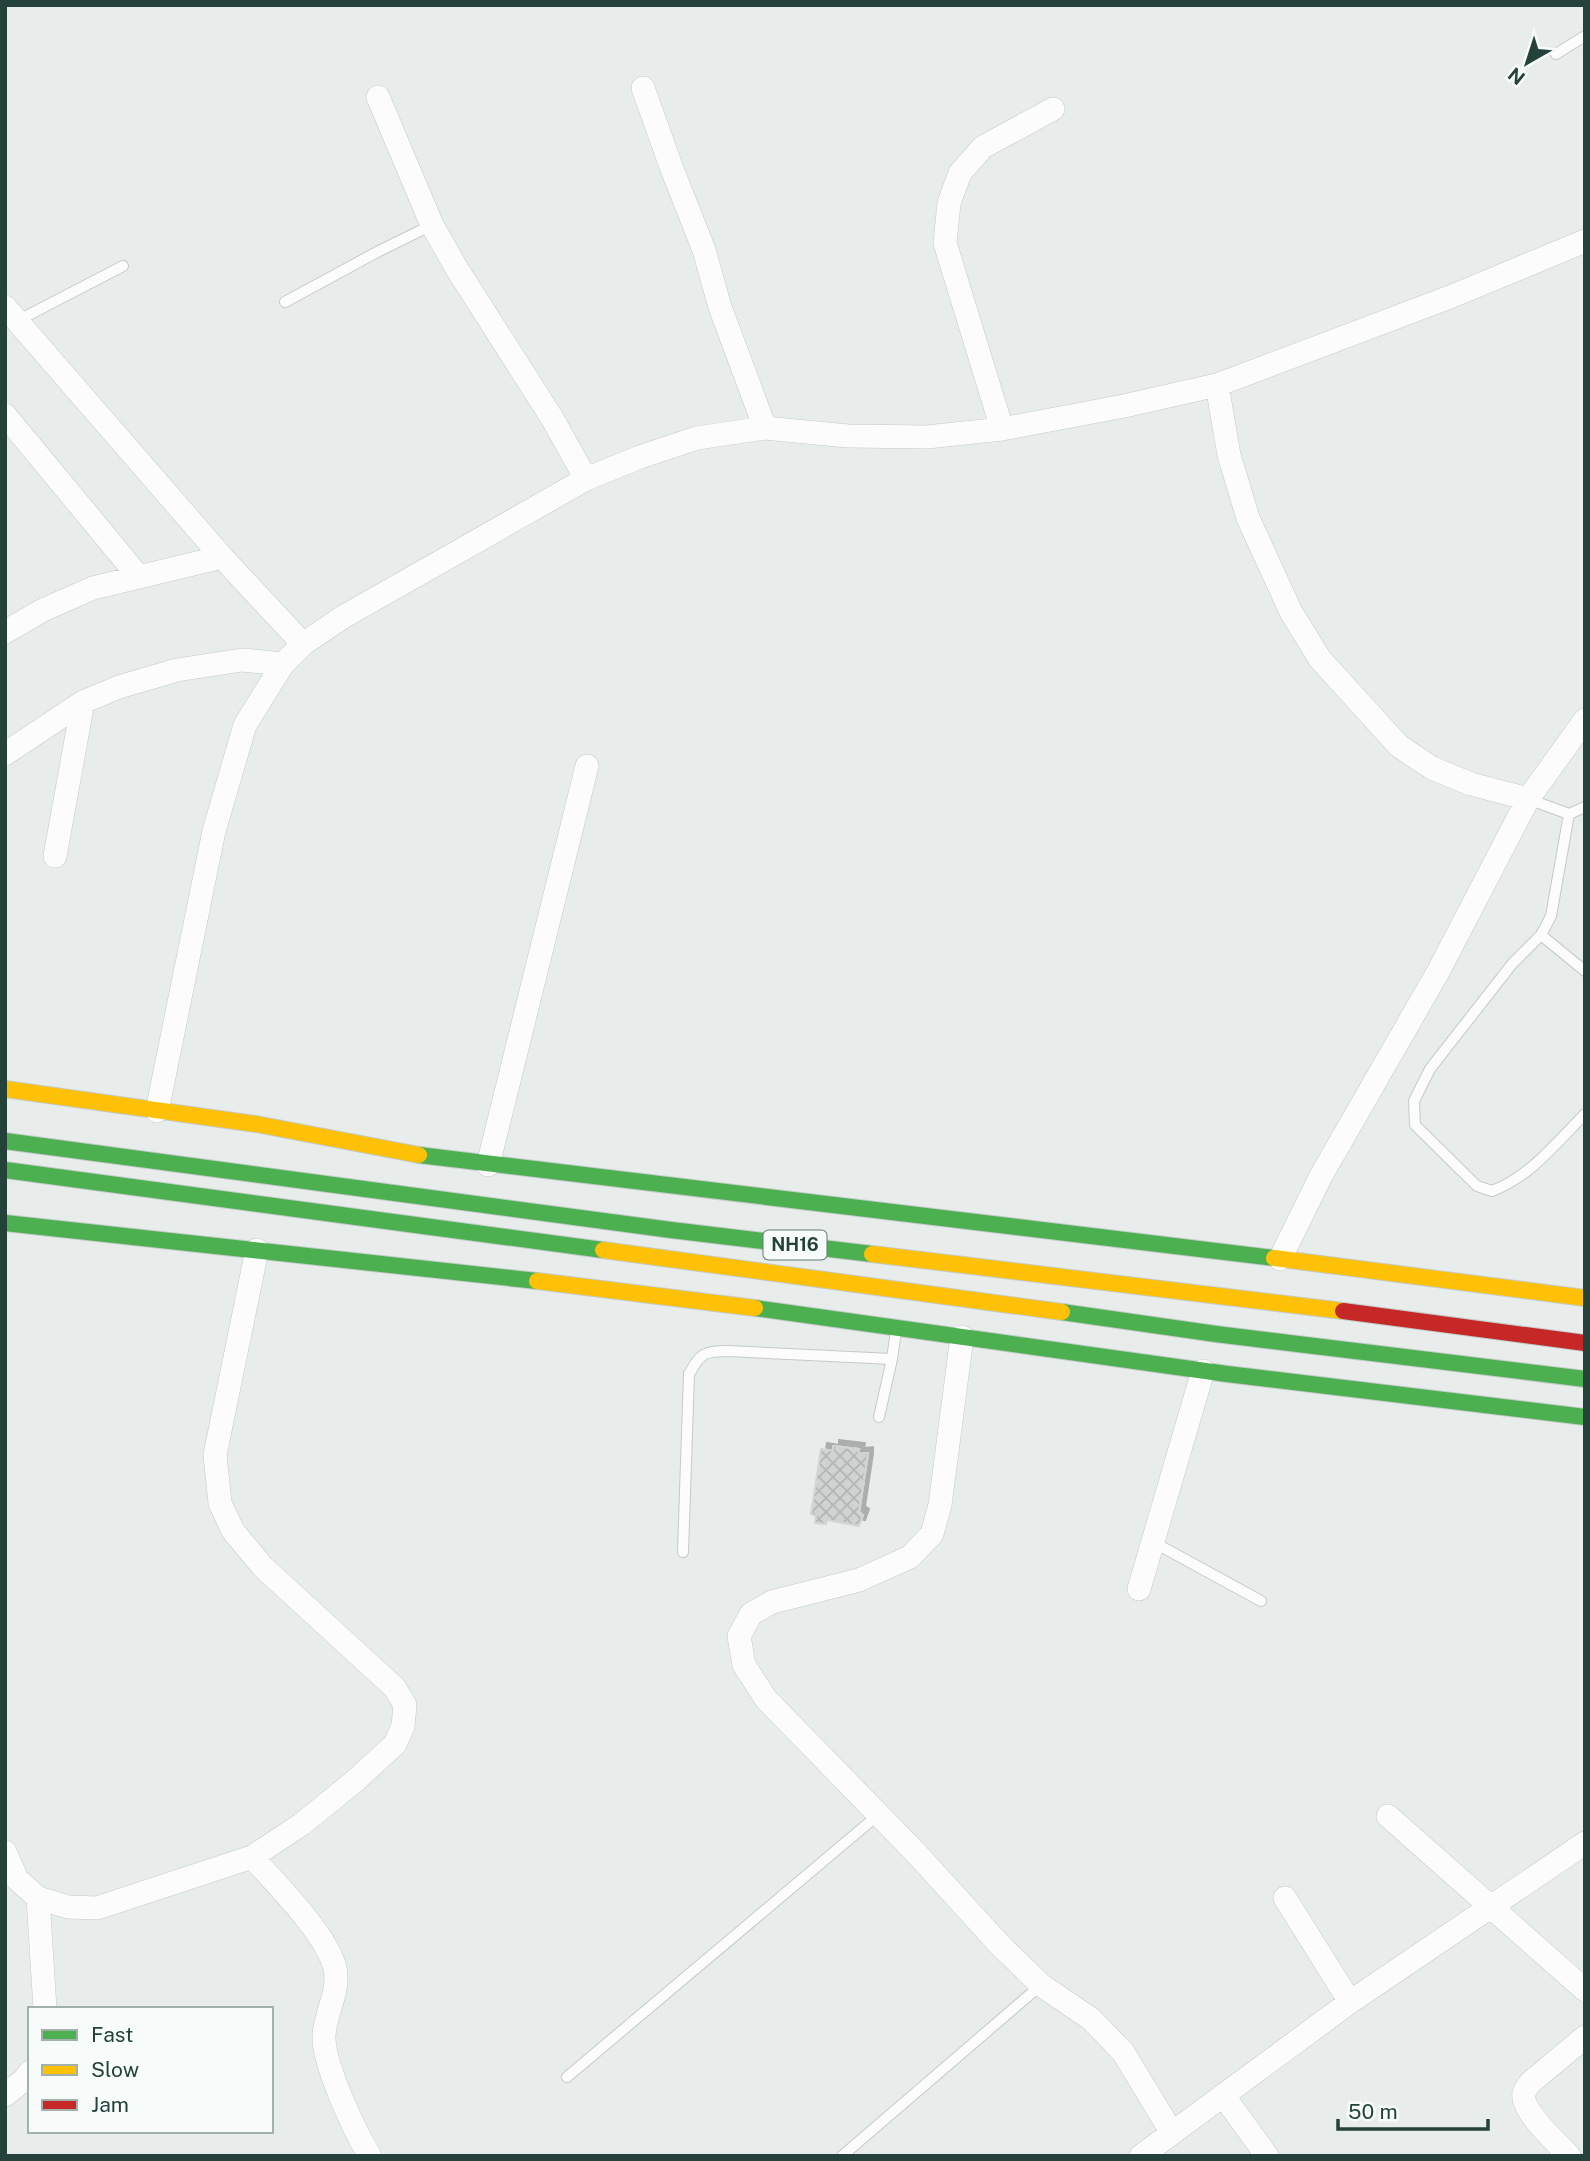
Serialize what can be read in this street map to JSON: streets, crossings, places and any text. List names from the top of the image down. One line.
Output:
{"streets":{"main road":["NH16"]},"legend":["Fast","Slow","Jam"],"scale_bar":"50 m","north":"bottom left"}
